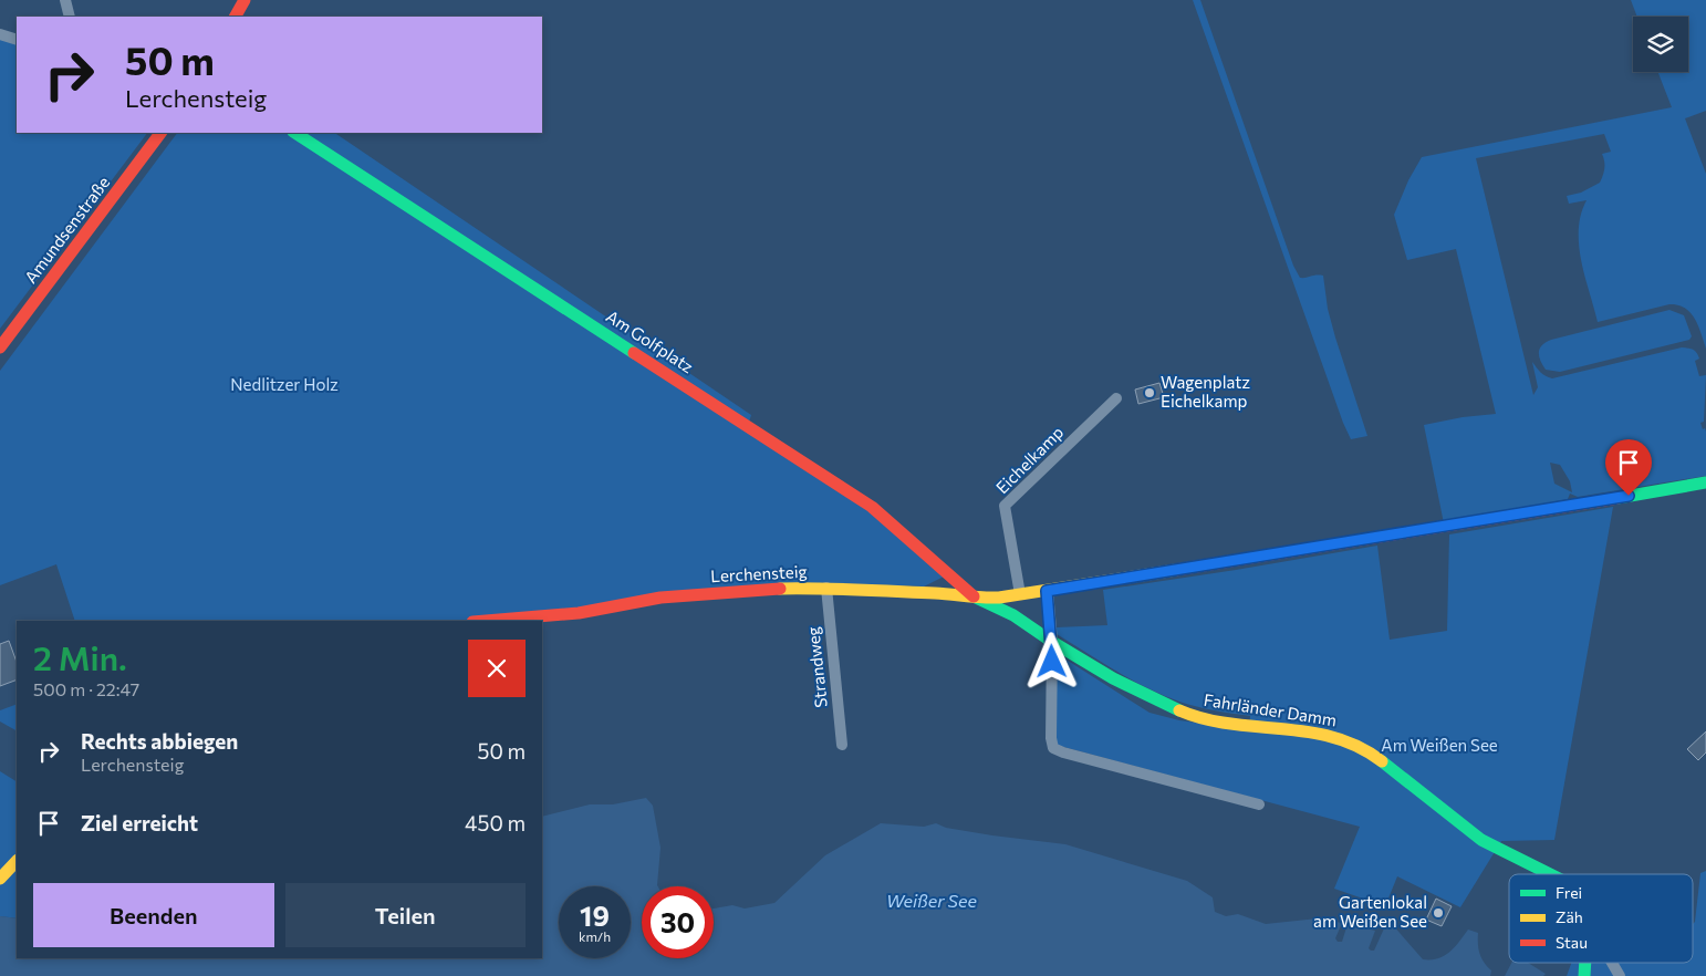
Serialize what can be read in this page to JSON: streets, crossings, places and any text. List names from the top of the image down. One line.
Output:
{"streets":{"street":["Amundsenstraße","Am Golfplatz","Eichelkamp","Lerchensteig","Strandweg","Fahrländer Damm"]},"crossings":[["Am Golfplatz","Lerchensteig"],["Am Golfplatz","Fahrländer Damm"],["Eichelkamp","Lerchensteig"],["Lerchensteig","Strandweg"],["Lerchensteig","Fahrländer Damm"]],"water":["Weißer See"],"parks":["Nedlitzer Holz","Am Weißen See"],"places":["Wagenplatz Eichelkamp","Gartenlokal am Weißen See"],"legend":["Frei","Zäh","Stau"],"page":{"turn":["50 m","Lerchensteig"],"heading":["2 Min.","500 m · 22:47"],"list":[{"name":"Rechts abbiegen","note":"Lerchensteig","value":"50 m"},{"name":"Ziel erreicht","value":"450 m"}],"buttons":["Beenden","Teilen"],"speed":"19 km/h","limit":"30"}}
